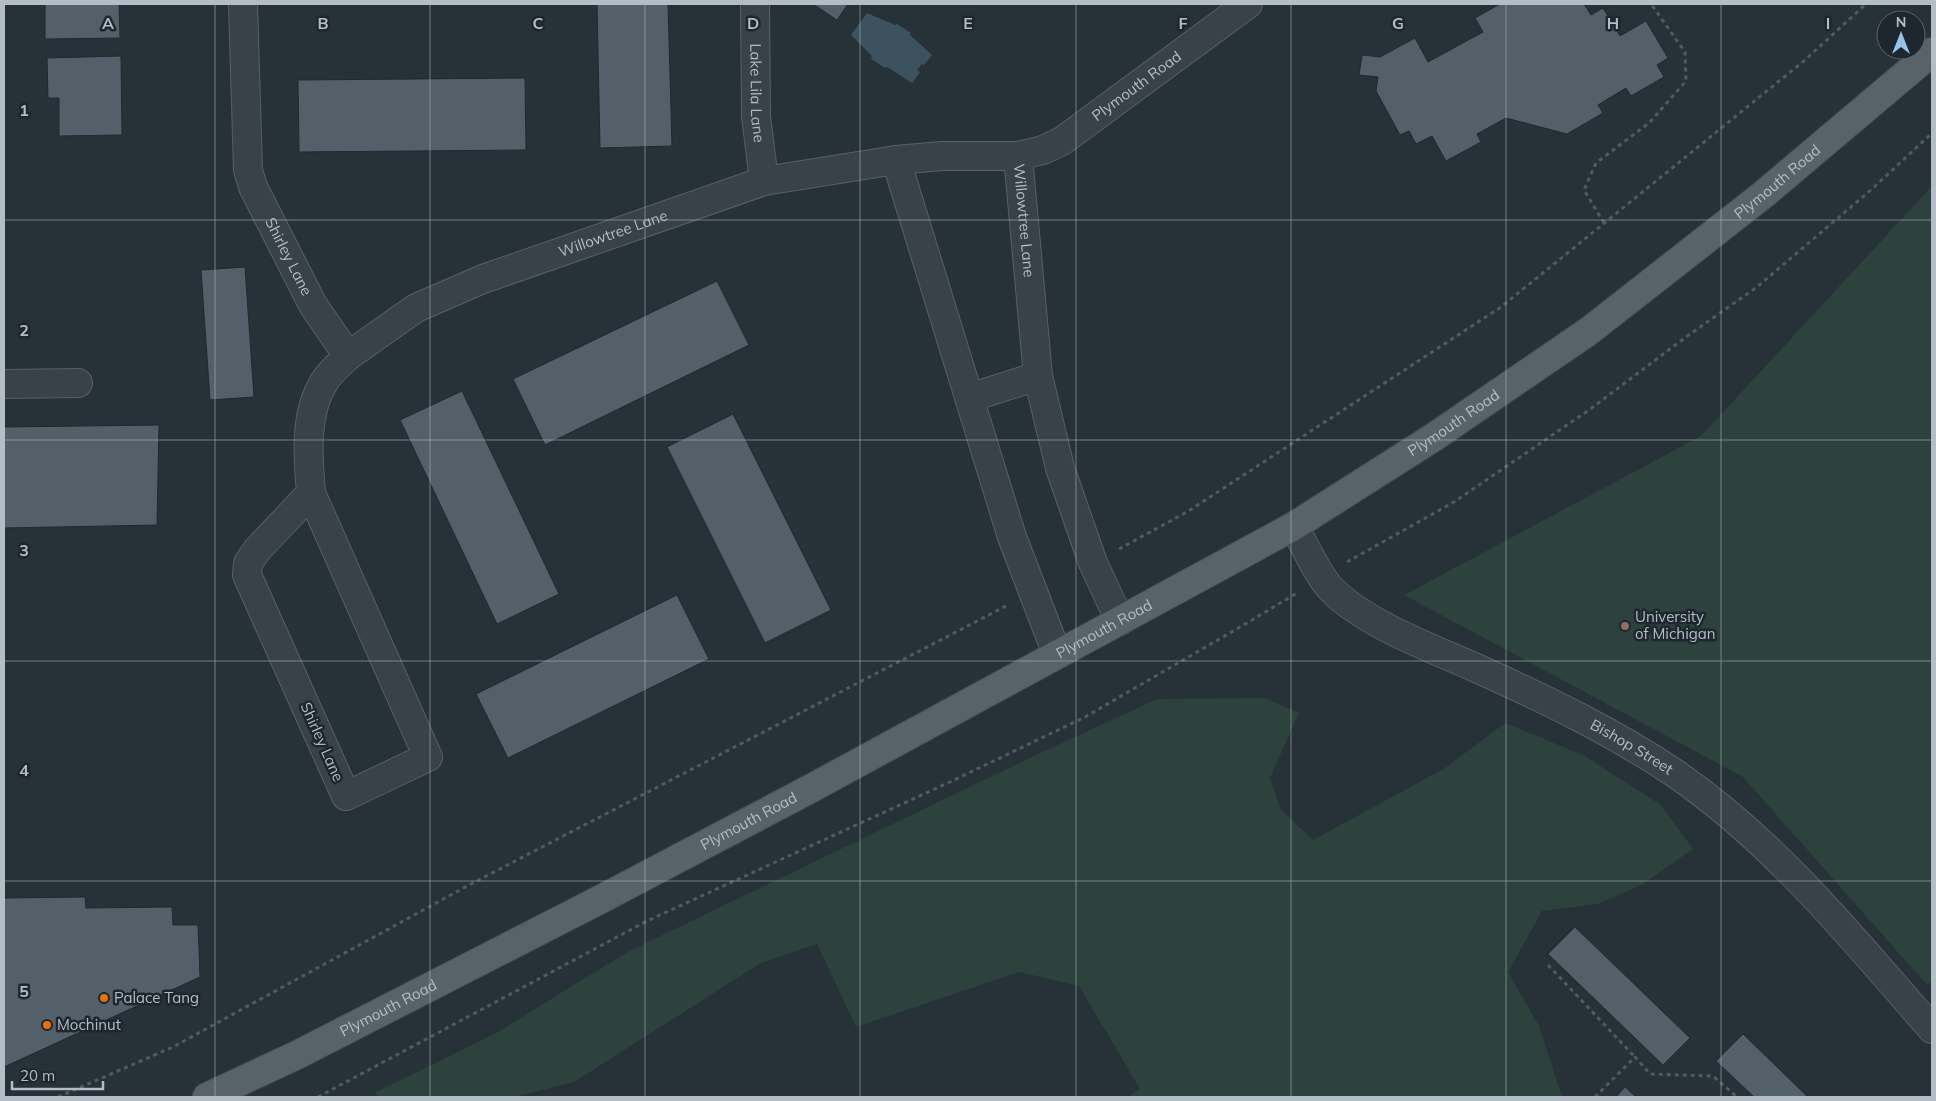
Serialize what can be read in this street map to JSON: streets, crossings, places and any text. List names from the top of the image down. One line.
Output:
{"streets":{"main road":["Plymouth Road"],"street":["Lake Lila Lane","Willowtree Lane","Shirley Lane","Bishop Street"]},"crossings":[["Plymouth Road","Willowtree Lane"],["Plymouth Road","Bishop Street"],["Lake Lila Lane","Willowtree Lane"],["Willowtree Lane","Shirley Lane"]],"places":["University of Michigan","Palace Tang","Mochinut"],"scale_bar":"20 m","north":"top","grid":{"columns":["A","B","C","D","E","F","G","H","I"],"rows":["1","2","3","4","5"]}}
